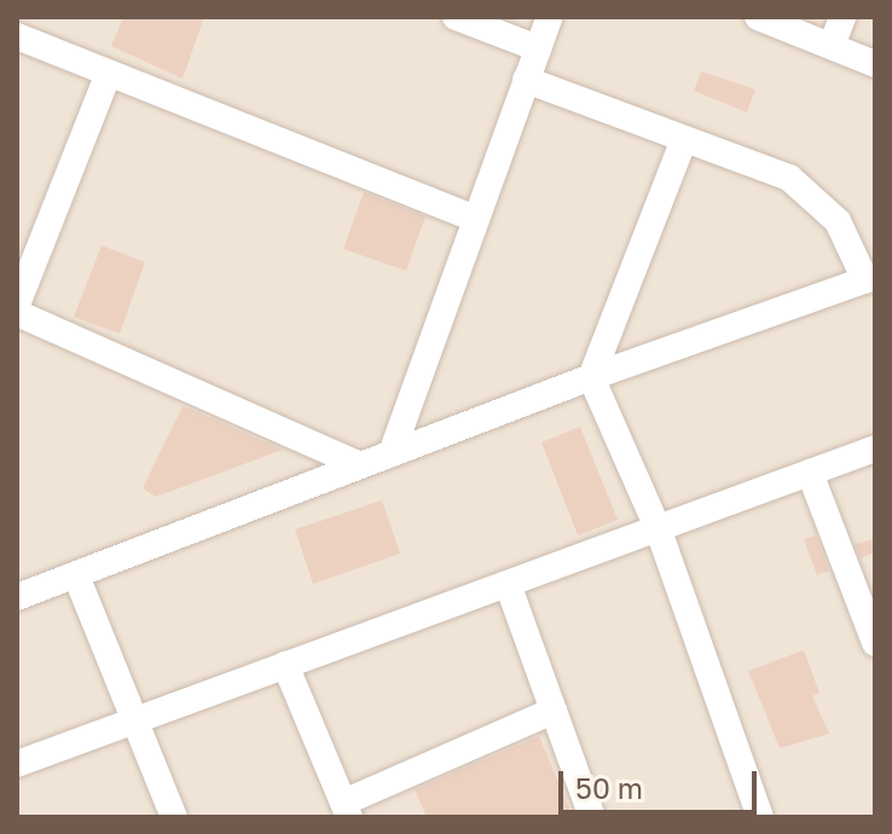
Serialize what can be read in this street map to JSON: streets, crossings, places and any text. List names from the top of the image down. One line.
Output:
{"scale_bar":"50 m"}
